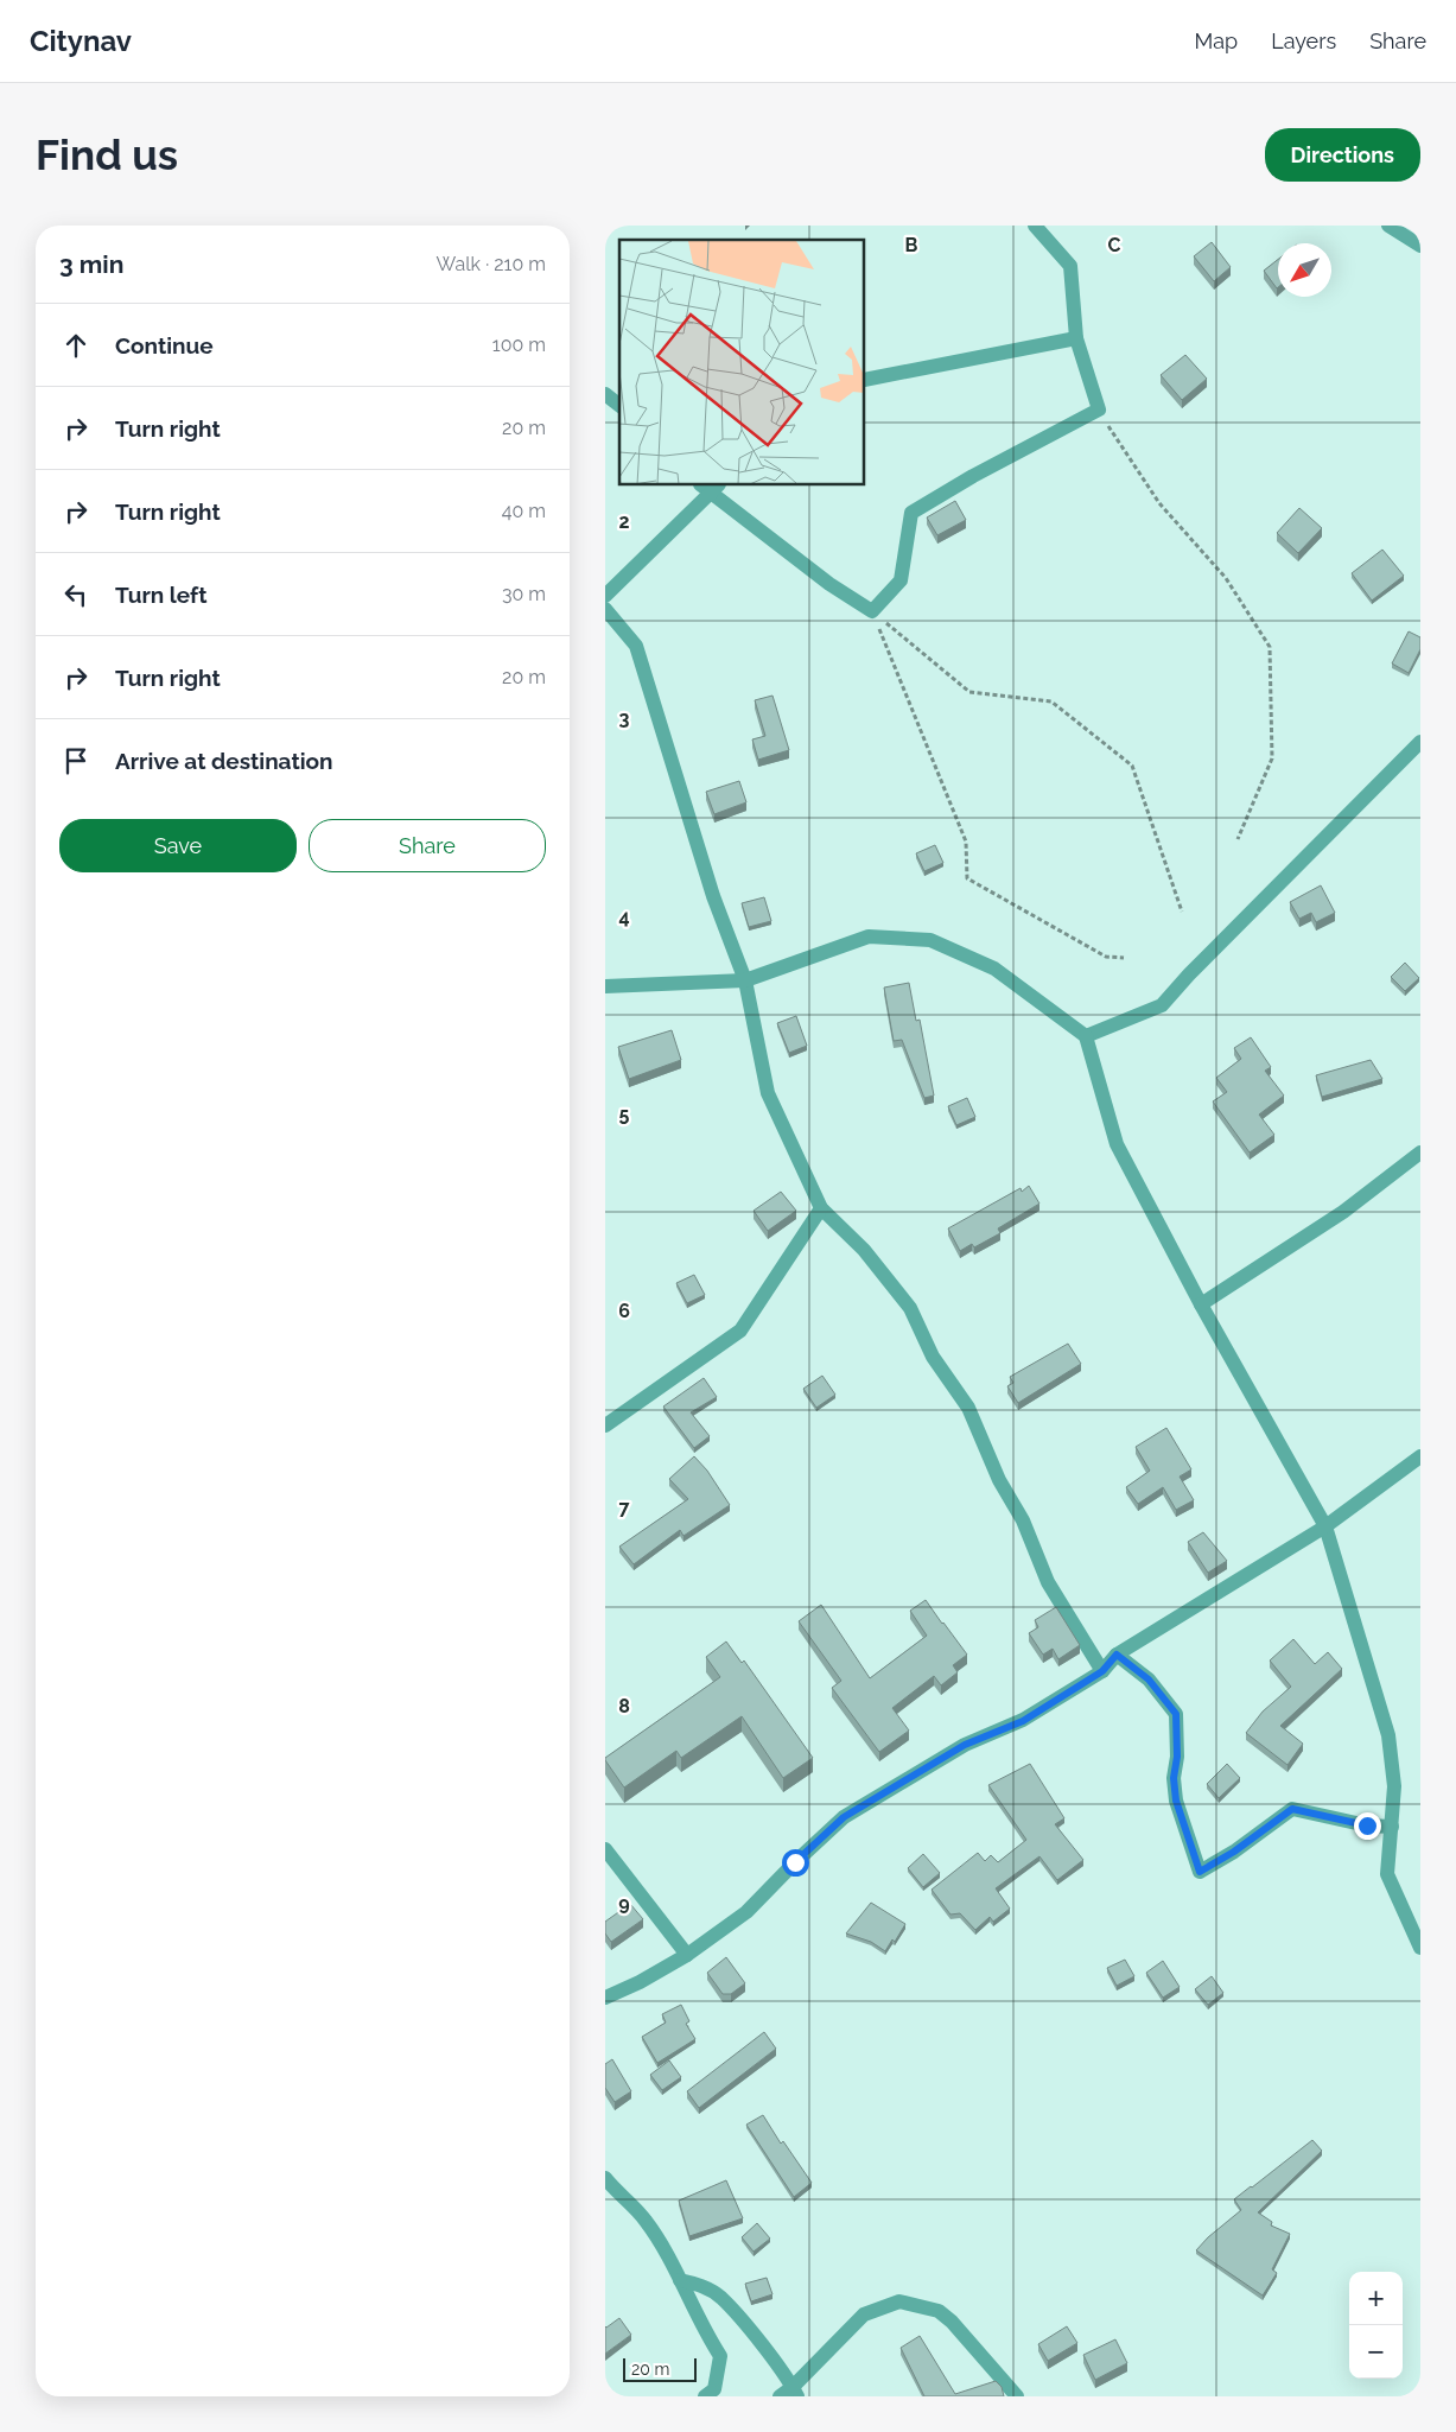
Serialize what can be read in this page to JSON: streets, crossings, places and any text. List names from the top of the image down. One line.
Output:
{"scale_bar":"20 m","north":"bottom left","page":{"header":"Citynav","nav":["Map","Layers","Share"],"buttons":["Directions",["Save","Share"]],"title":"Find us","heading":["3 min","Walk · 210 m"],"list":[["Continue","100 m"],["Turn right","20 m"],["Turn right","40 m"],["Turn left","30 m"],["Turn right","20 m"],"Arrive at destination"],"map_buttons":["+","−"],"scale":"20 m"},"grid":{"columns":["B","C"],"rows":["2","3","4","5","6","7","8","9"]}}
